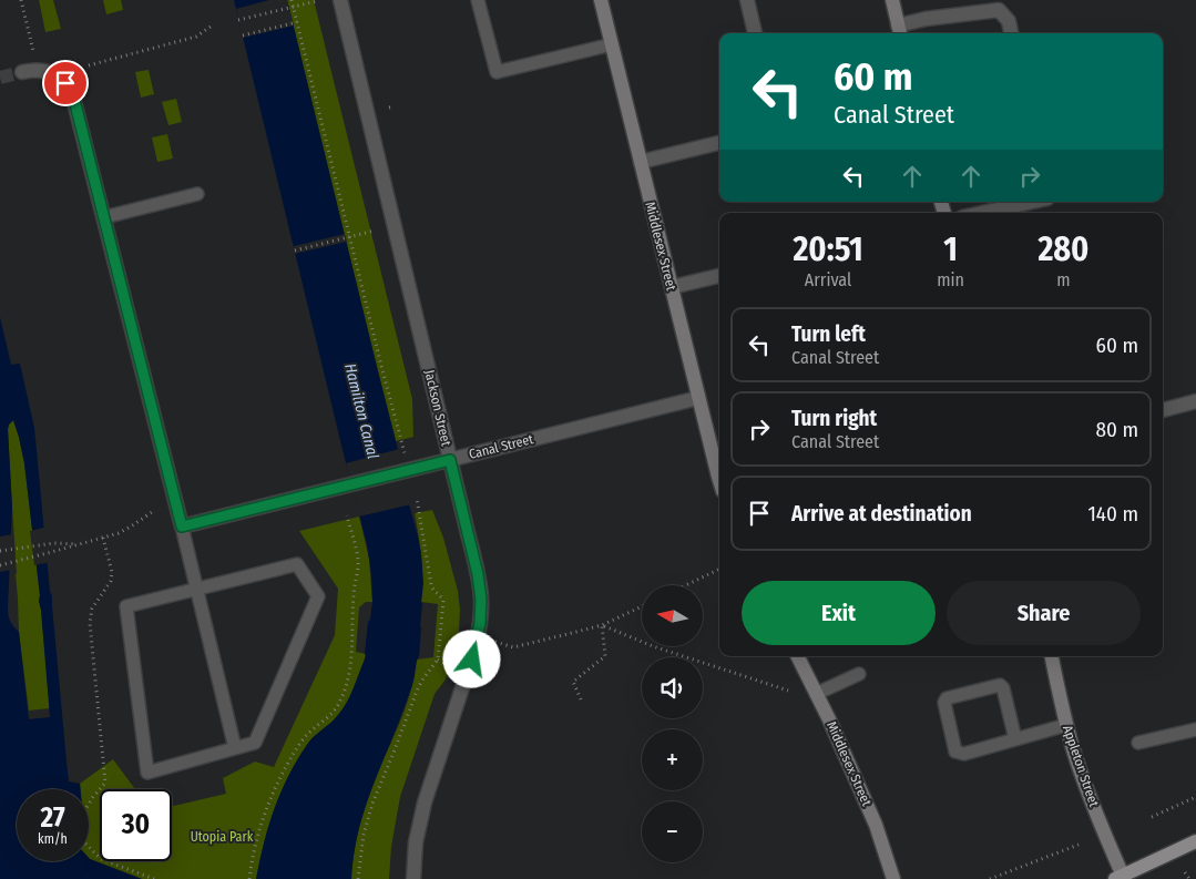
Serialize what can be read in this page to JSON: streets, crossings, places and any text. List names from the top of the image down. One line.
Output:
{"streets":{"main road":["Middlesex Street","Appleton Street"],"street":["Jackson Street","Canal Street"]},"crossings":[["Middlesex Street","Canal Street"],["Jackson Street","Canal Street"]],"water":["Hamilton Canal"],"parks":["Utopia Park"],"north":"left","page":{"turn":["60 m","Canal Street"],"eta":["20:51","Arrival","1","min","280","m"],"list":[{"name":"Turn left","note":"Canal Street","value":"60 m"},{"name":"Turn right","note":"Canal Street","value":"80 m"},{"name":"Arrive at destination","value":"140 m"}],"buttons":["Exit","Share"],"map_buttons":["+","−"],"speed":"27 km/h","limit":"30"}}
